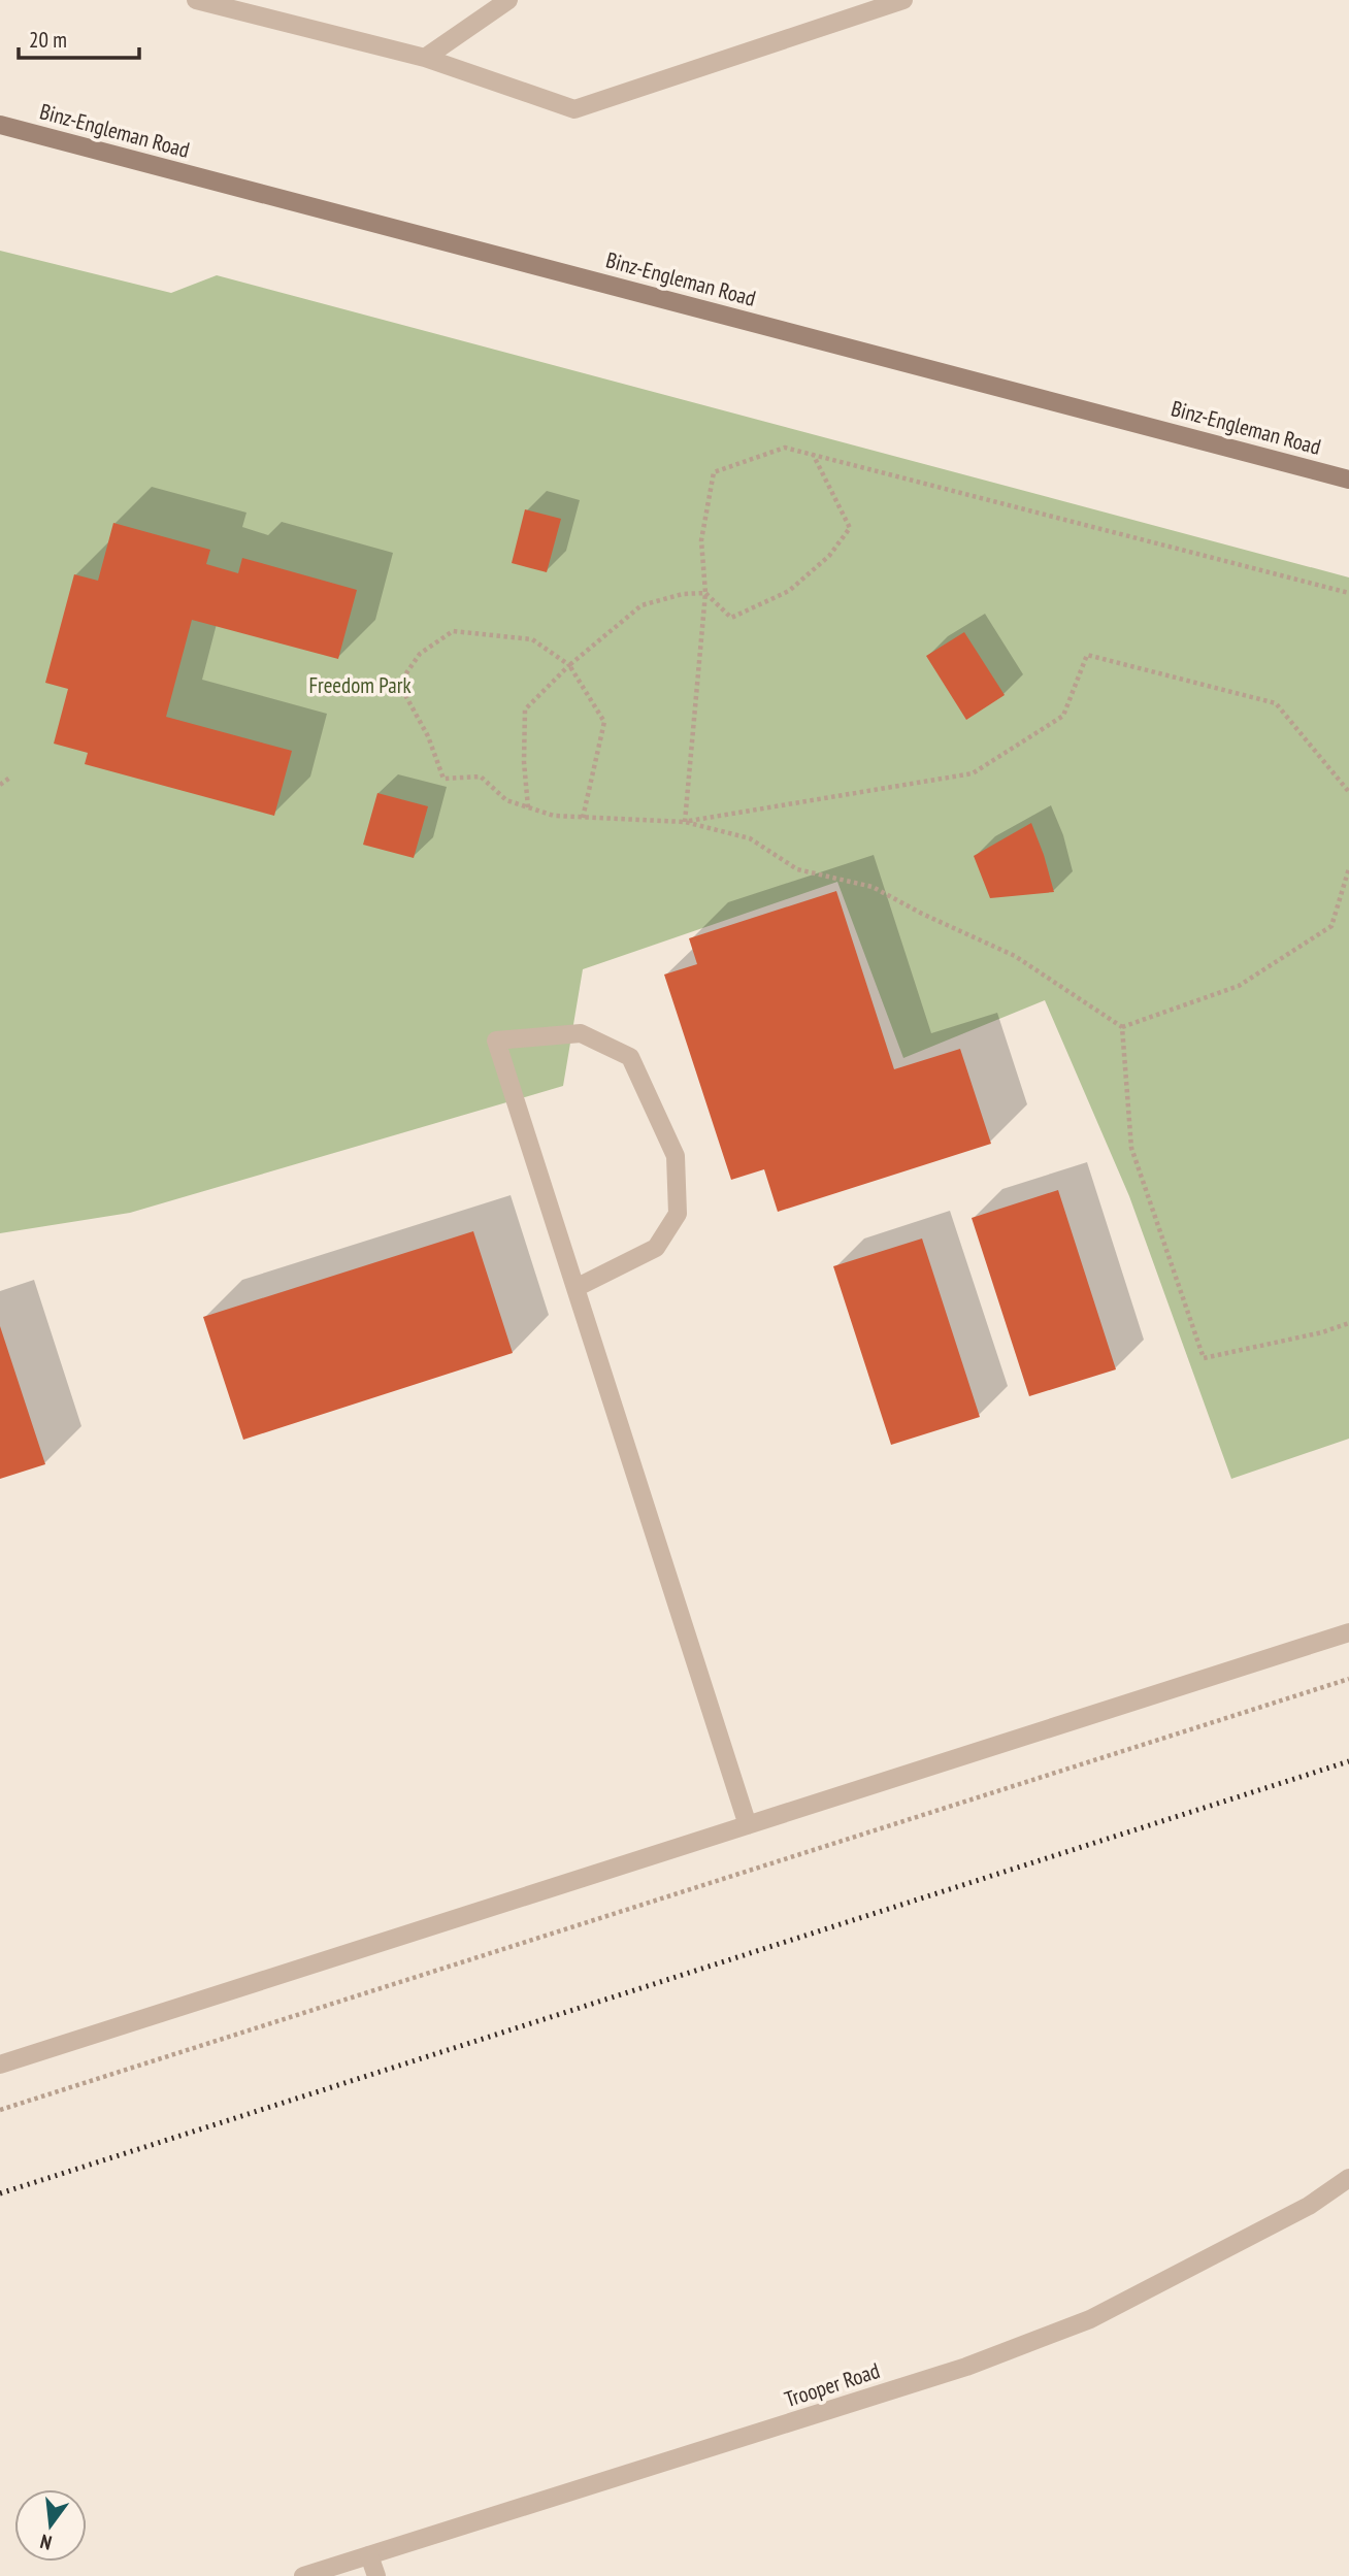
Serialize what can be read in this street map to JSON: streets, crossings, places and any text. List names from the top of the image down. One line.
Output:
{"streets":{"street":["Binz-Engleman Road","Trooper Road"]},"parks":["Freedom Park"],"scale_bar":"20 m","north":"bottom"}
